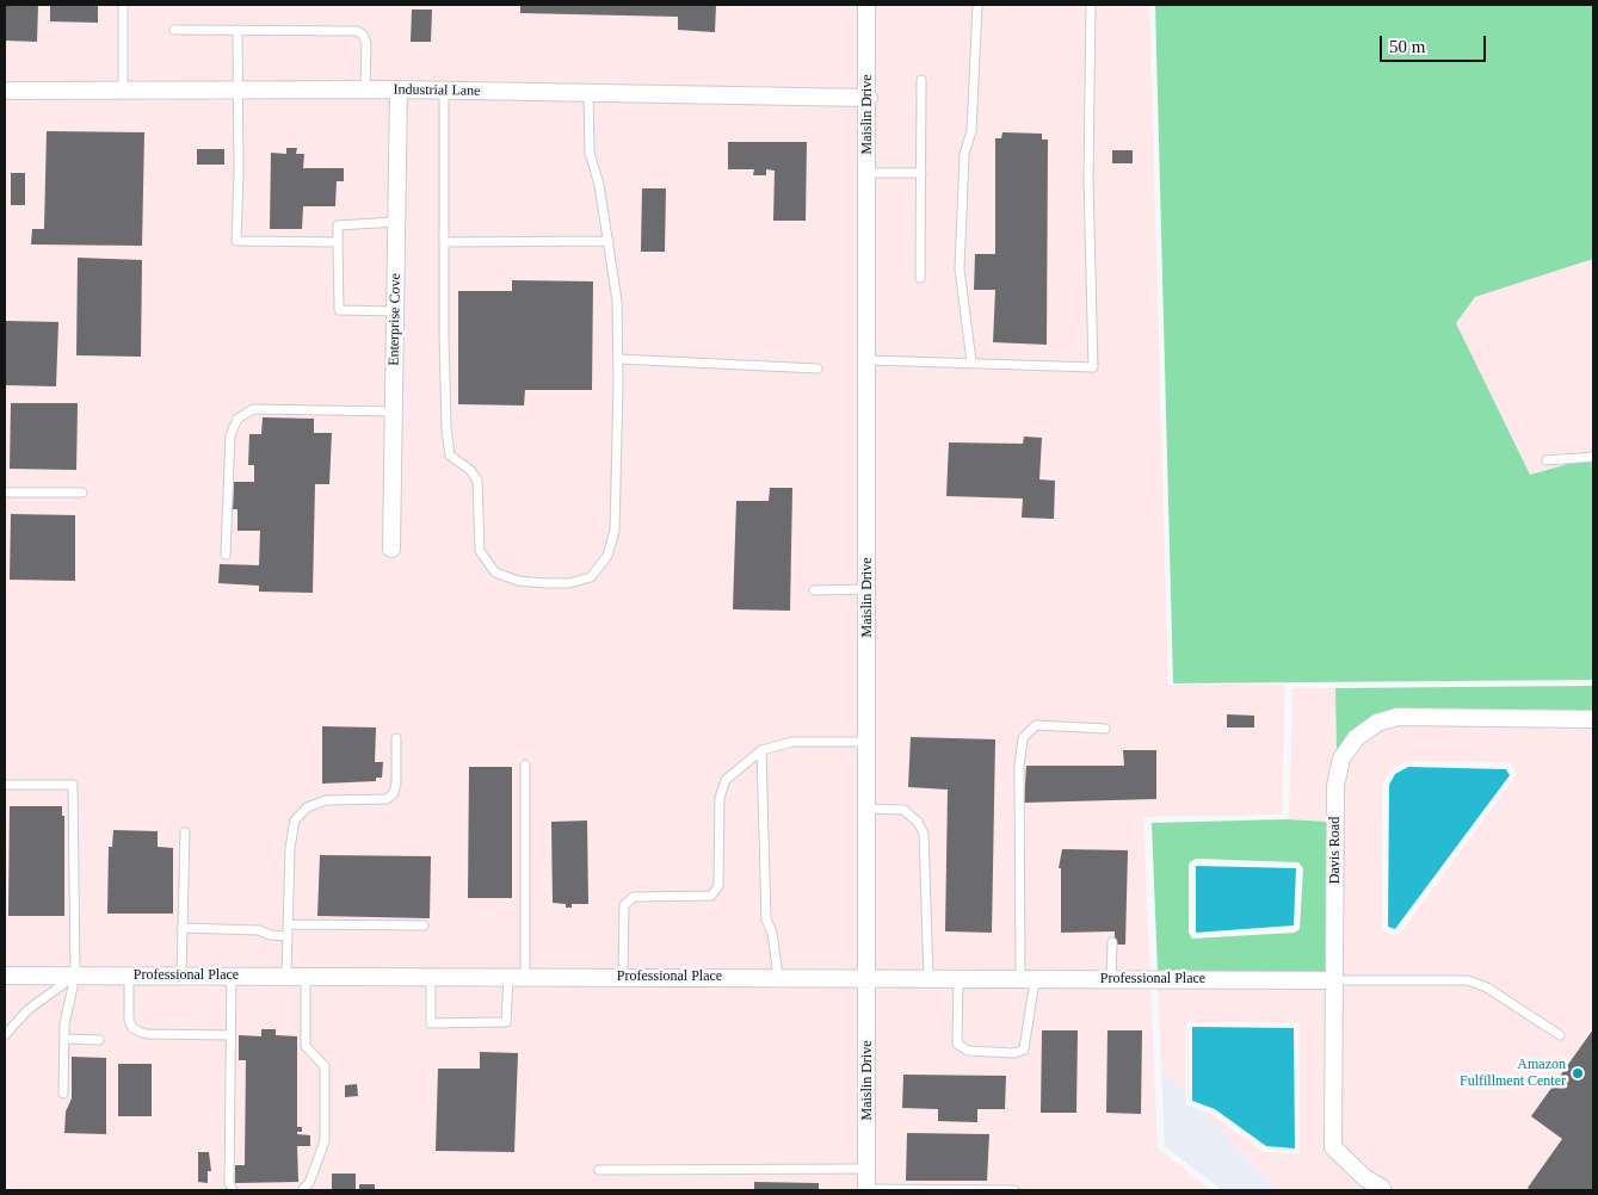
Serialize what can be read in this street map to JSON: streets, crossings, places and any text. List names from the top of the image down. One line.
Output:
{"streets":{"street":["Industrial Lane","Maislin Drive","Enterprise Cove","Davis Road","Professional Place"]},"crossings":[["Industrial Lane","Maislin Drive"],["Industrial Lane","Enterprise Cove"],["Maislin Drive","Professional Place"],["Davis Road","Professional Place"]],"places":["Amazon Fulfillment Center"],"scale_bar":"50 m"}
